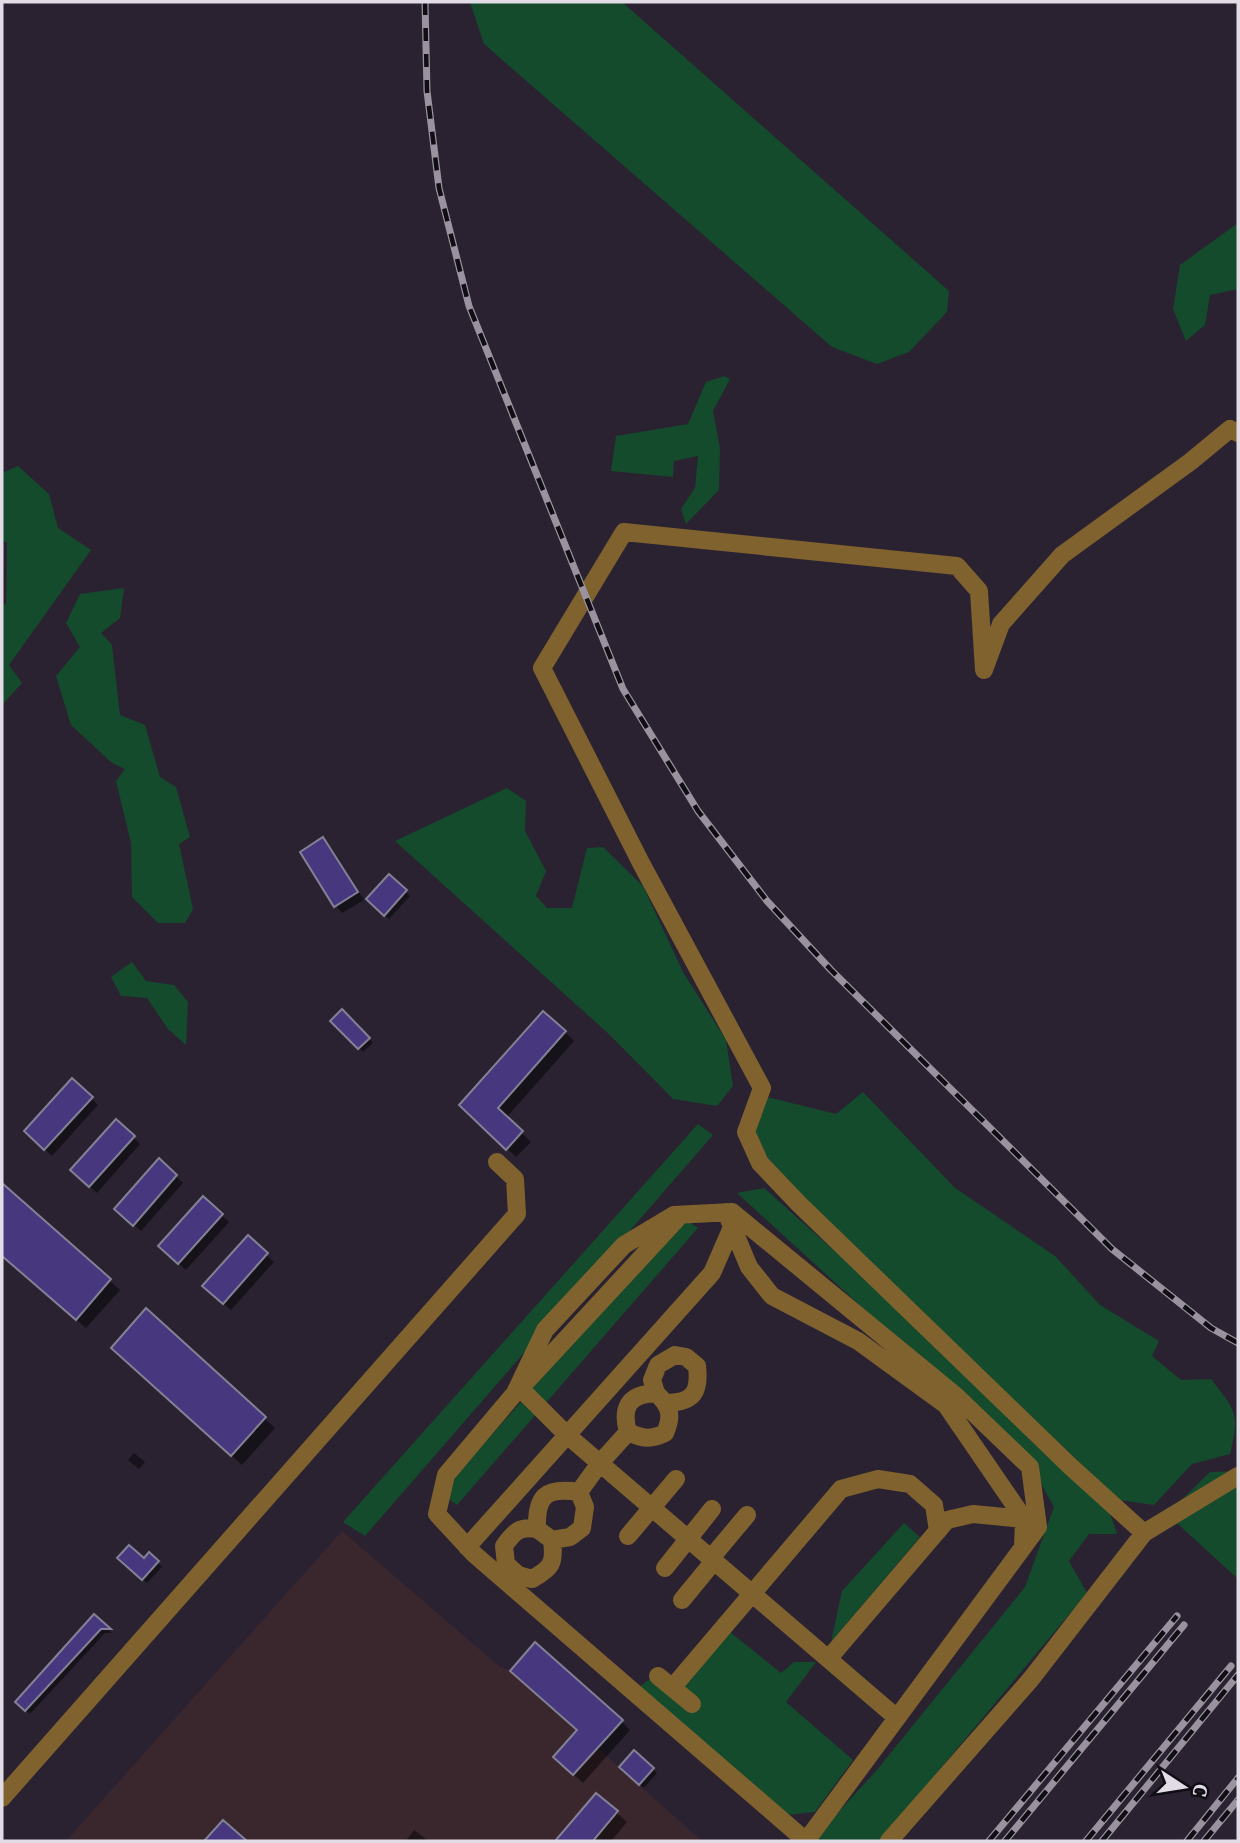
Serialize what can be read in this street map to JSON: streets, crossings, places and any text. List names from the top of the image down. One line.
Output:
{"north":"right"}
